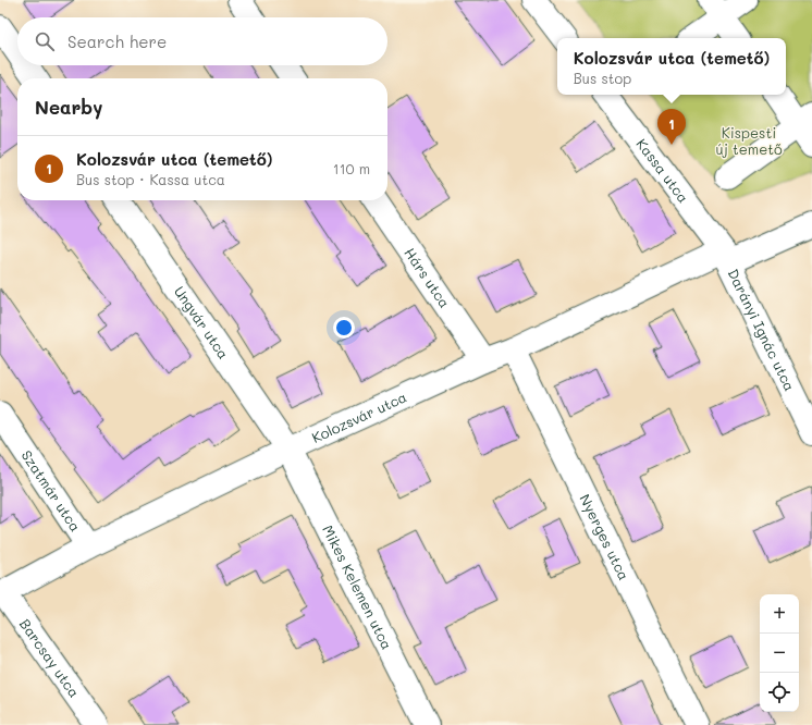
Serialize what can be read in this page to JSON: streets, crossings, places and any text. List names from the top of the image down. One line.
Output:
{"streets":{"street":["Kassa utca","Hárs utca","Ungvár utca","Darányi Ignác utca","Kolozsvár utca","Szatmár utca","Nyerges utca","Mikes Kelemen utca","Barcsay utca"]},"crossings":[["Kassa utca","Darányi Ignác utca"],["Kassa utca","Kolozsvár utca"],["Hárs utca","Kolozsvár utca"],["Ungvár utca","Kolozsvár utca"],["Ungvár utca","Mikes Kelemen utca"],["Darányi Ignác utca","Kolozsvár utca"],["Kolozsvár utca","Szatmár utca"],["Kolozsvár utca","Nyerges utca"],["Kolozsvár utca","Mikes Kelemen utca"],["Kolozsvár utca","Barcsay utca"]],"parks":["Kispesti új temető"],"page":{"search":"Search here","popup":["Kolozsvár utca (temető)","Bus stop"],"heading":"Nearby","pins":"1","list":[{"mark":"1","name":"Kolozsvár utca (temető)","note":"Bus stop · Kassa utca","value":"110 m"}],"map_buttons":["+","−"]}}
